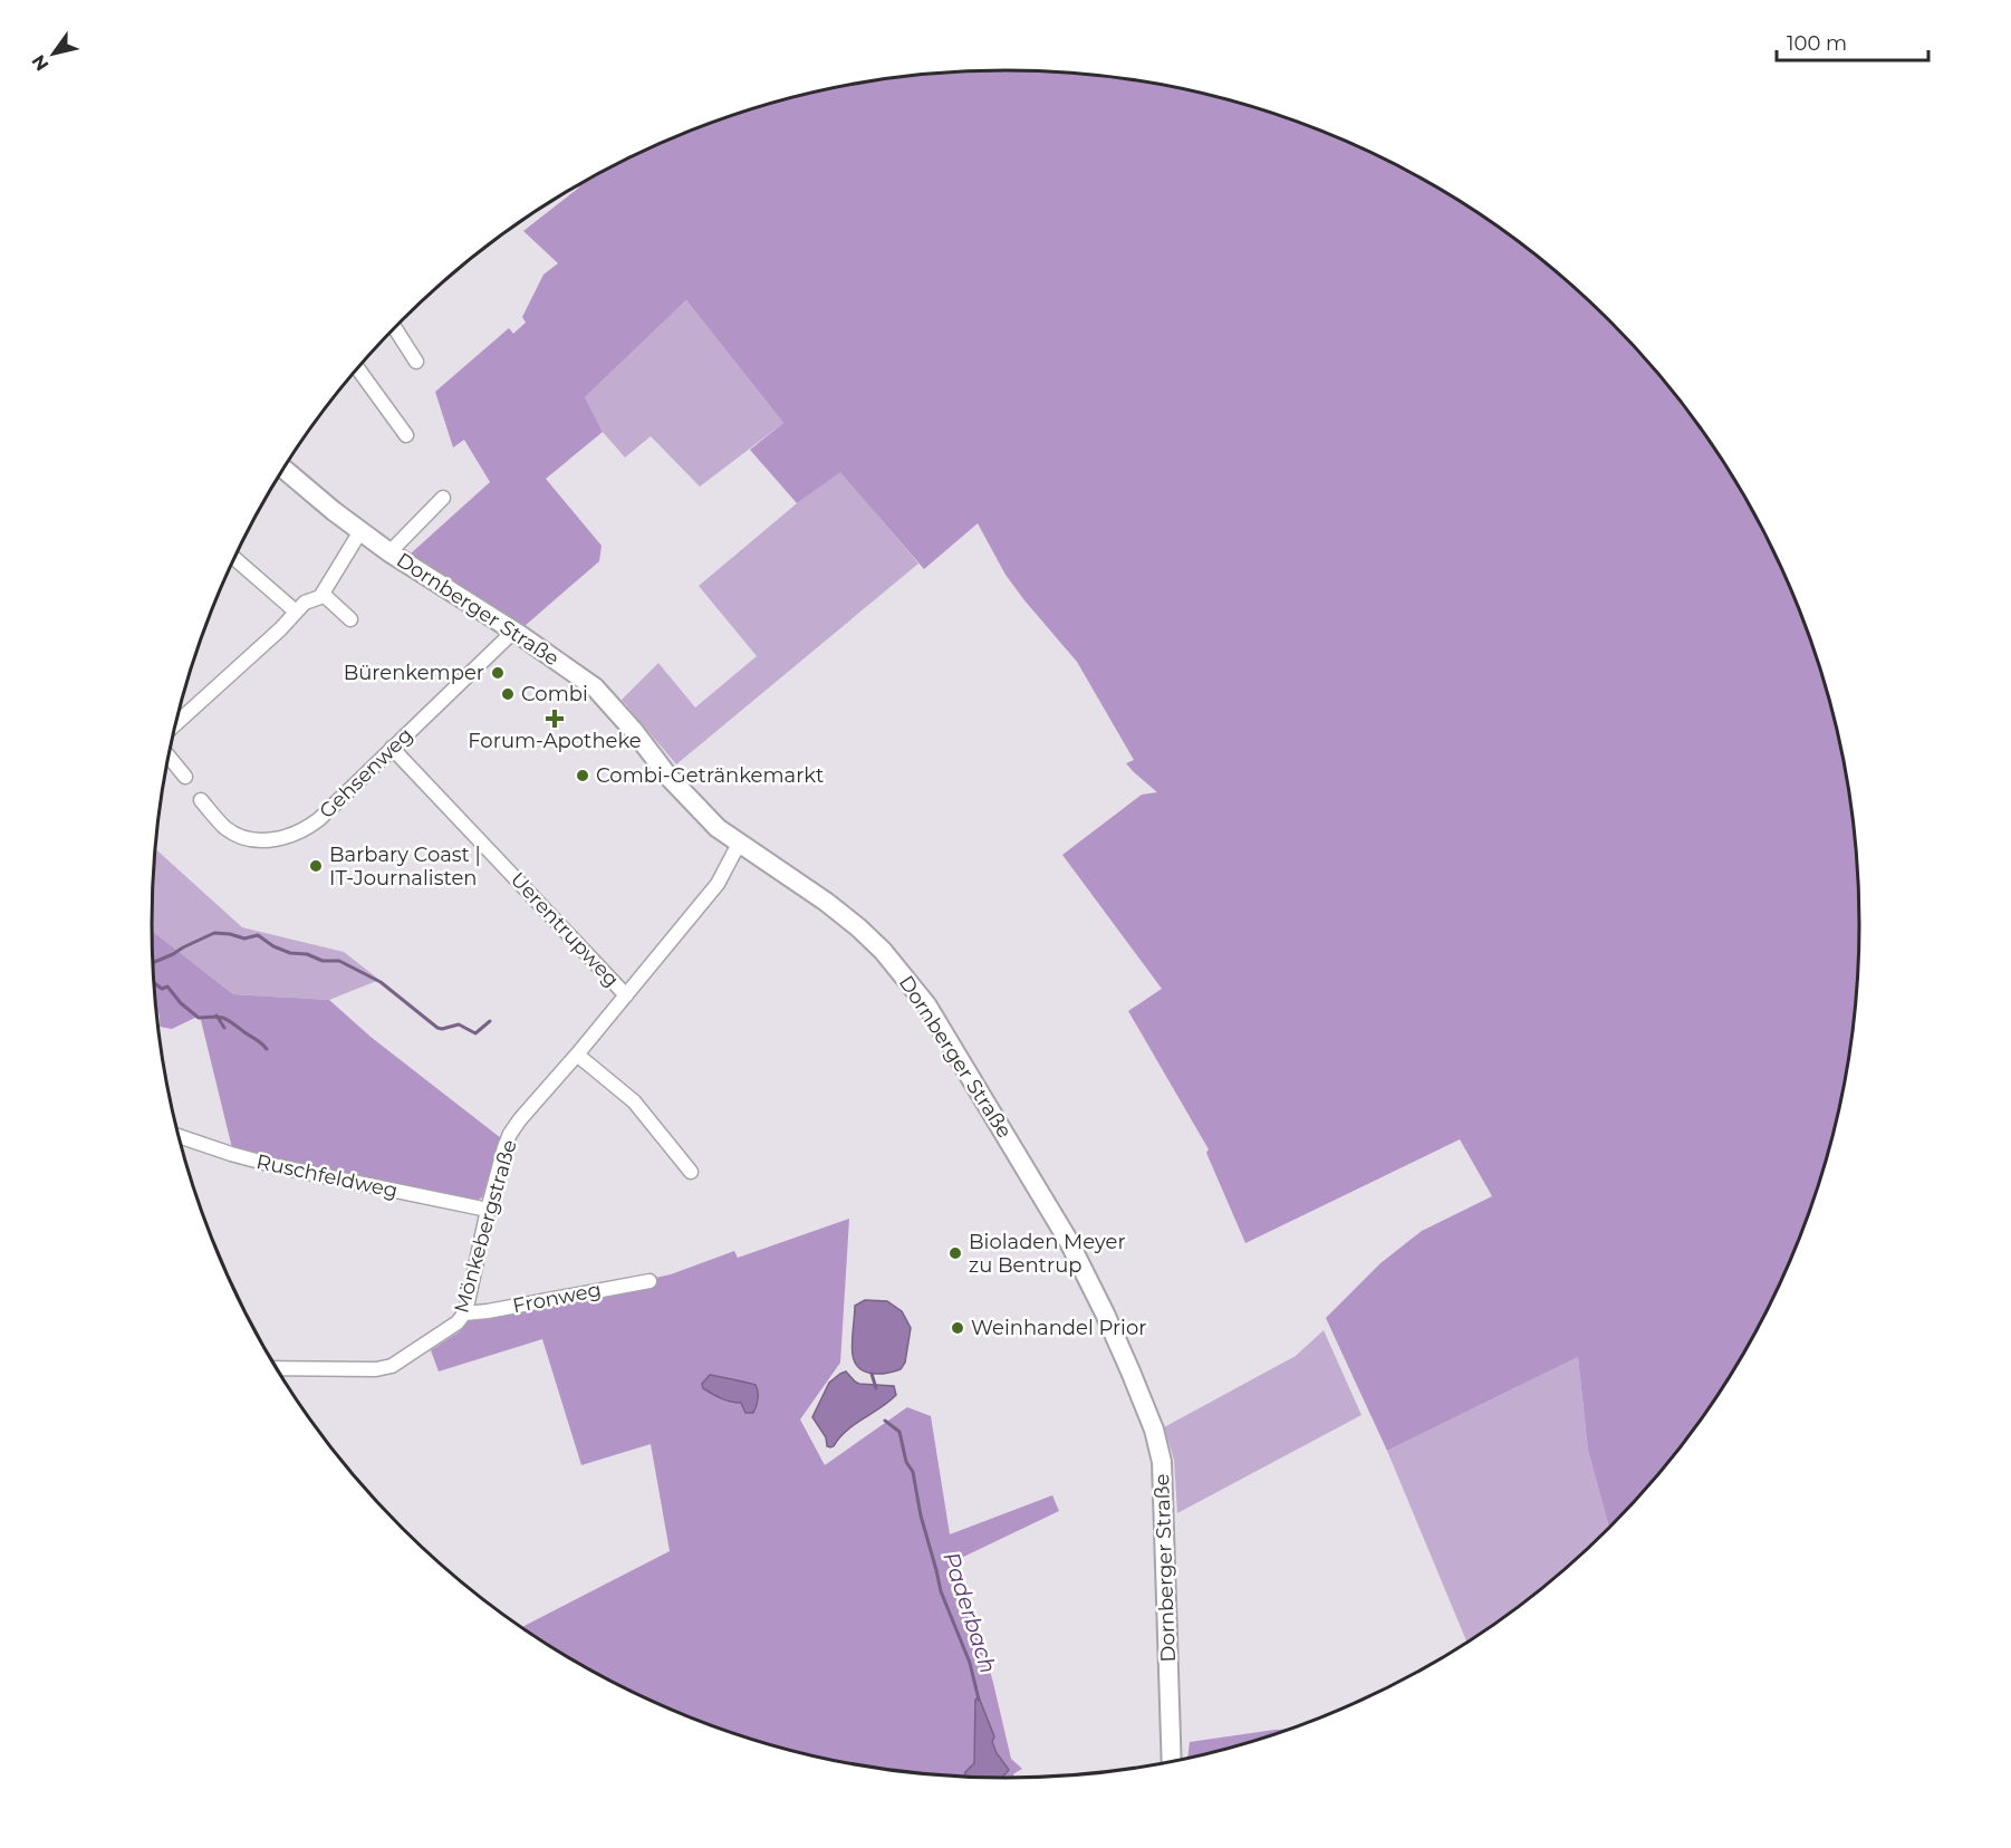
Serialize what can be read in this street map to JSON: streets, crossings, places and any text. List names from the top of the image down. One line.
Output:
{"streets":{"main road":["Dornberger Straße"],"street":["Gehsenweg","Uerentrupweg","Ruschfeldweg","Mönkebergstraße","Fronweg"]},"crossings":[["Dornberger Straße","Gehsenweg"],["Dornberger Straße","Mönkebergstraße"],["Gehsenweg","Uerentrupweg"],["Uerentrupweg","Mönkebergstraße"],["Ruschfeldweg","Mönkebergstraße"],["Mönkebergstraße","Fronweg"]],"water":["Paderbach"],"places":{"other":["Bürenkemper","Combi","Combi-Getränkemarkt","Barbary Coast | IT-Journalisten","Bioladen Meyer zu Bentrup","Weinhandel Prior"],"health":["Forum-Apotheke"]},"scale_bar":"100 m","north":"bottom left"}
